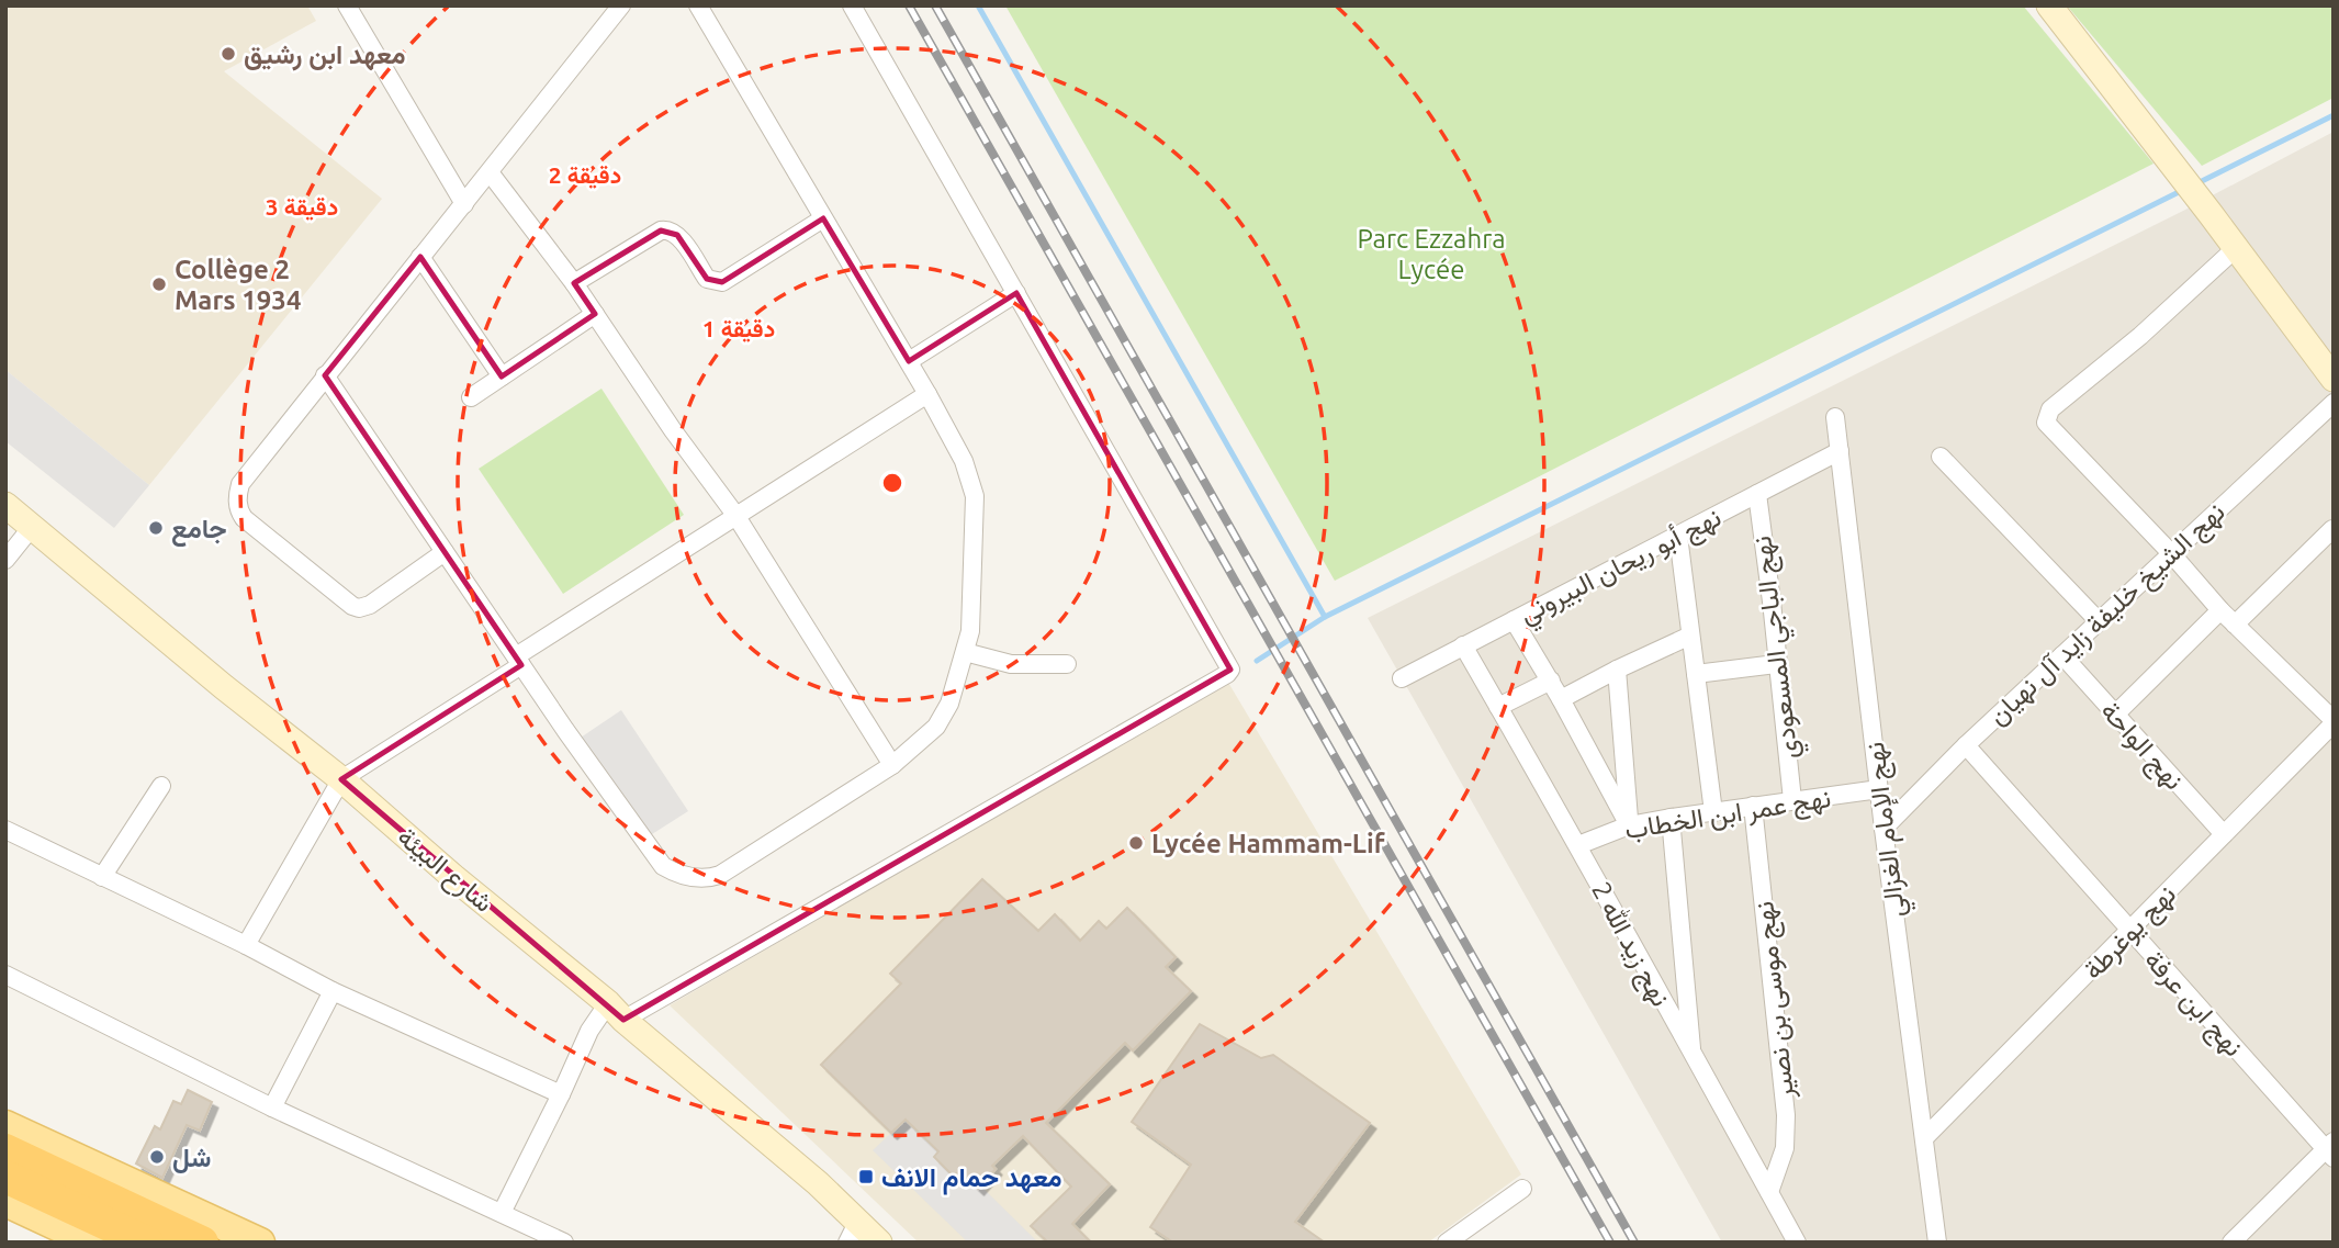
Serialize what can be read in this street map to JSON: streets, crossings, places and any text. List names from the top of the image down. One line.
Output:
{"streets":{"main road":["شارع البيئة"],"street":["نهج أبو ريحان البيروني","نهج الشيخ خليفة زايد آل نهيان","نهج الباجي المسعودي","نهج الواحة","نهج عمر ابن الخطاب","نهج الإمام الغزالي","نهج يوغرطة","نهج زيد الله 2","نهج موسى بن نصير","نهج ابن عرفة"]},"crossings":[["نهج أبو ريحان البيروني","نهج الباجي المسعودي"],["نهج أبو ريحان البيروني","نهج الإمام الغزالي"],["نهج أبو ريحان البيروني","نهج زيد الله 2"],["نهج الشيخ خليفة زايد آل نهيان","نهج الواحة"],["نهج الشيخ خليفة زايد آل نهيان","نهج الإمام الغزالي"],["نهج الشيخ خليفة زايد آل نهيان","نهج ابن عرفة"],["نهج الباجي المسعودي","نهج عمر ابن الخطاب"],["نهج الواحة","نهج يوغرطة"],["نهج عمر ابن الخطاب","نهج الإمام الغزالي"],["نهج عمر ابن الخطاب","نهج زيد الله 2"],["نهج عمر ابن الخطاب","نهج موسى بن نصير"],["نهج الإمام الغزالي","نهج يوغرطة"],["نهج يوغرطة","نهج ابن عرفة"],["نهج زيد الله 2","نهج موسى بن نصير"]],"parks":["Parc Ezzahra Lycée"],"places":{"other":["معهد ابن رشيق","Collège 2 Mars 1934","جامع","Lycée Hammam-Lif","شل"],"transit":["معهد حمام الانف"]},"rings":["2 دقيقة","3 دقيقة","1 دقيقة"]}
